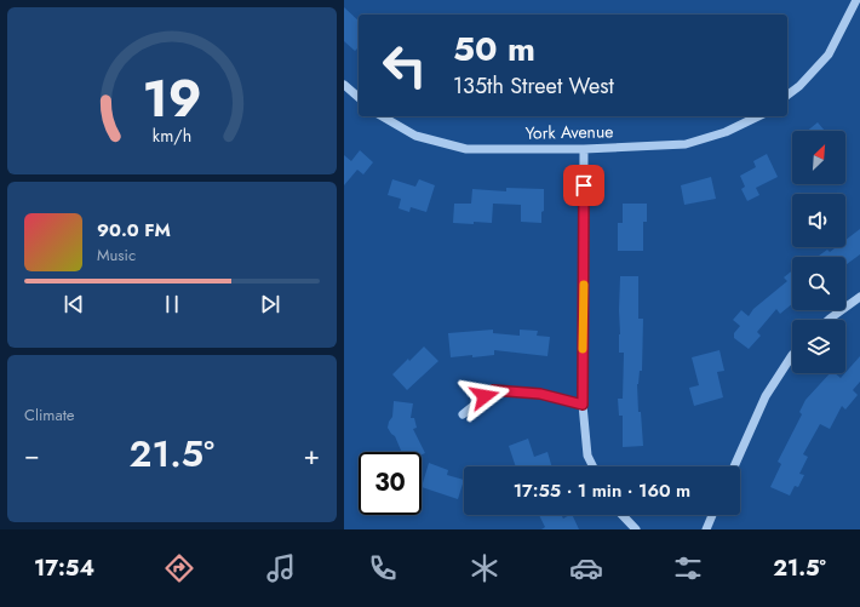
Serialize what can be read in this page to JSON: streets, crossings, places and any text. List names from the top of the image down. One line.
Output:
{"streets":{"street":["York Avenue"]},"north":"top right","page":{"turn":["50 m","135th Street West"],"song":["90.0 FM","Music"],"tile":"Climate","heat":["−","21.5°","+"],"limit":"30","trip":"17:55 · 1 min · 160 m","tabs":["17:54","21.5°"],"gauge":["19","km/h"]}}
